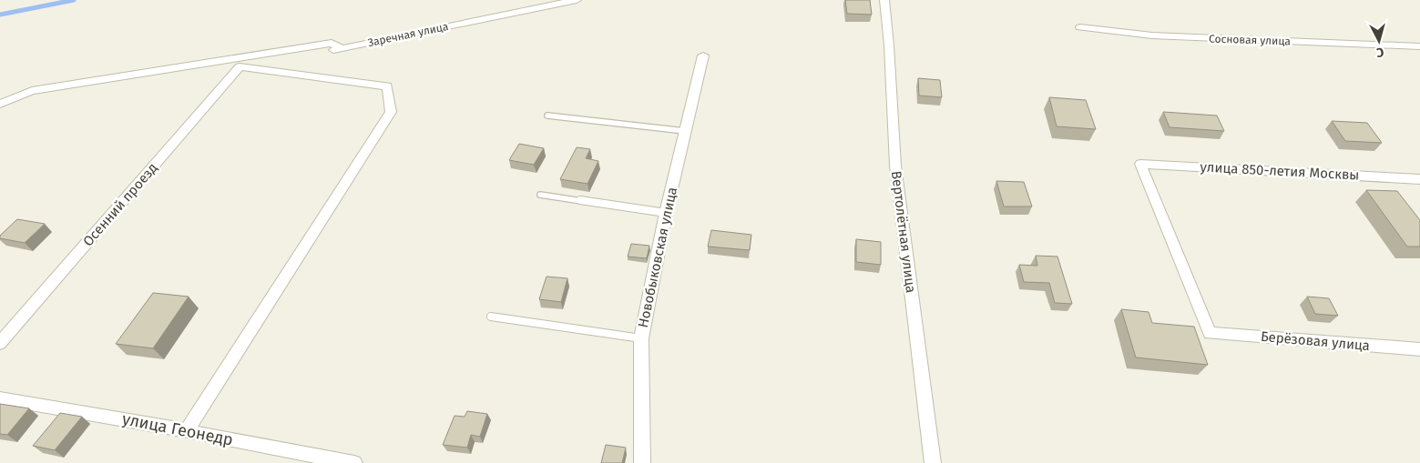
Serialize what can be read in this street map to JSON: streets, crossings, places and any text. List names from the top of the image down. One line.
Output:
{"streets":{"street":["Заречная улица","Сосновая улица","улица 850-летия Москвы","Осенний проезд","Вертолётная улица","Новобыковская улица","Берёзовая улица","улица Геонедр"]},"crossings":[["Заречная улица","Осенний проезд"],["улица 850-летия Москвы","Берёзовая улица"]],"north":"bottom"}
